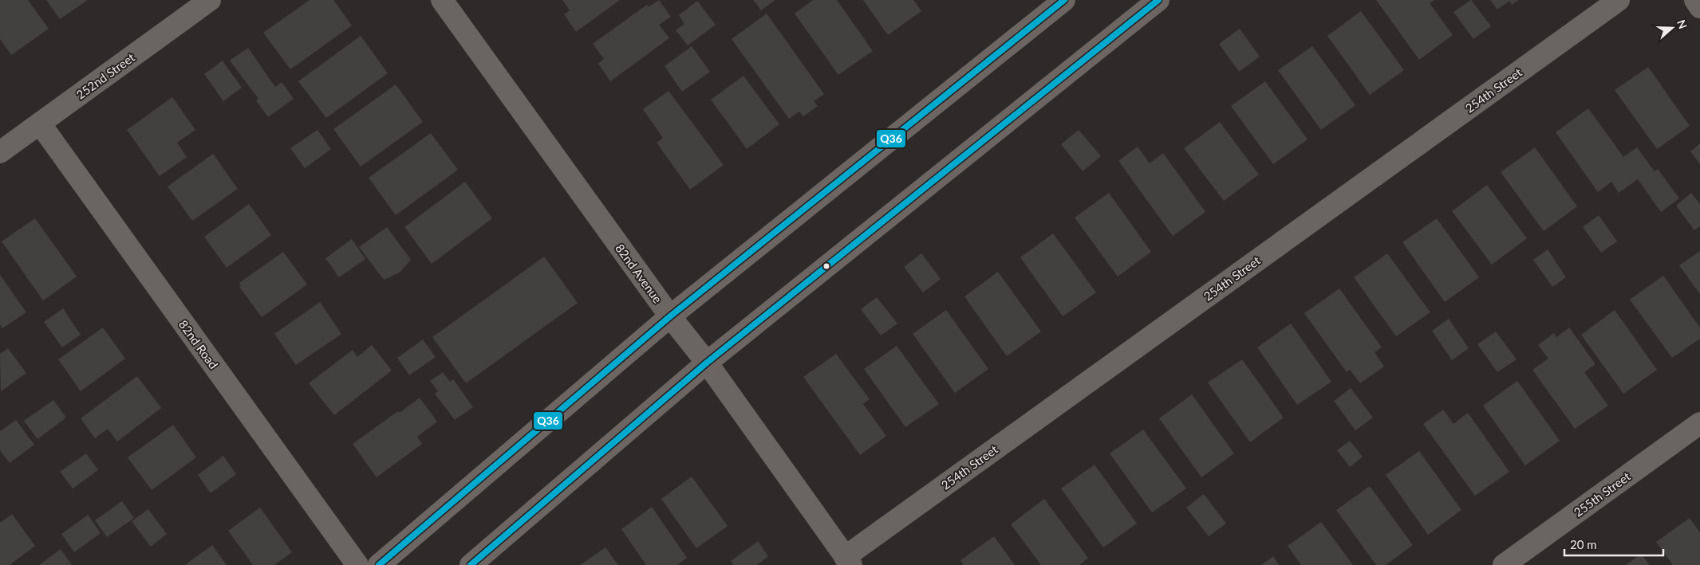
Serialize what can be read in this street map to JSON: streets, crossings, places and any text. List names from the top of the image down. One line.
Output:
{"streets":{"street":["252nd Street","254th Street","82nd Avenue","82nd Road","255th Street"]},"crossings":[["252nd Street","82nd Road"],["254th Street","82nd Avenue"]],"lines":["transit line Q36"],"scale_bar":"20 m","north":"right"}
